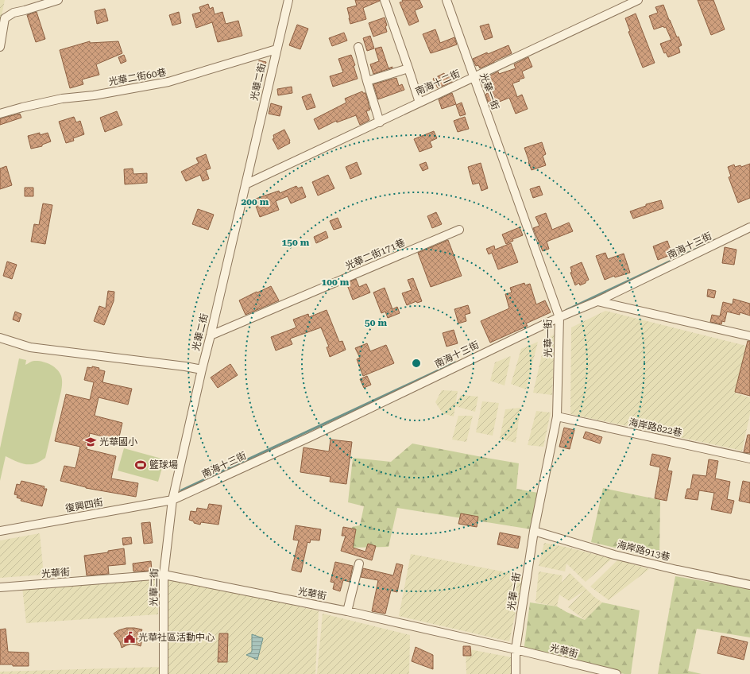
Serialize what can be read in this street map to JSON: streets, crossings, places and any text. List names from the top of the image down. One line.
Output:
{"streets":{"street":["光華二街60巷","光華二街","南海十二街","光華一街","南海十三街","光華二街171巷","海岸路822巷","復興四街","海岸路913巷","光華街"]},"crossings":[["光華二街60巷","光華二街"],["光華二街","南海十二街"],["光華二街","南海十三街"],["光華二街","光華二街171巷"],["光華二街","復興四街"],["光華二街","光華街"],["南海十二街","光華一街"],["光華一街","南海十三街"],["光華一街","海岸路822巷"],["光華一街","海岸路913巷"],["光華一街","光華街"],["南海十三街","復興四街"]],"places":{"school or university":["光華國小"],"sports":["籃球場"],"public building":["光華社區活動中心"]},"rings":["200 m","150 m","100 m","50 m"]}
